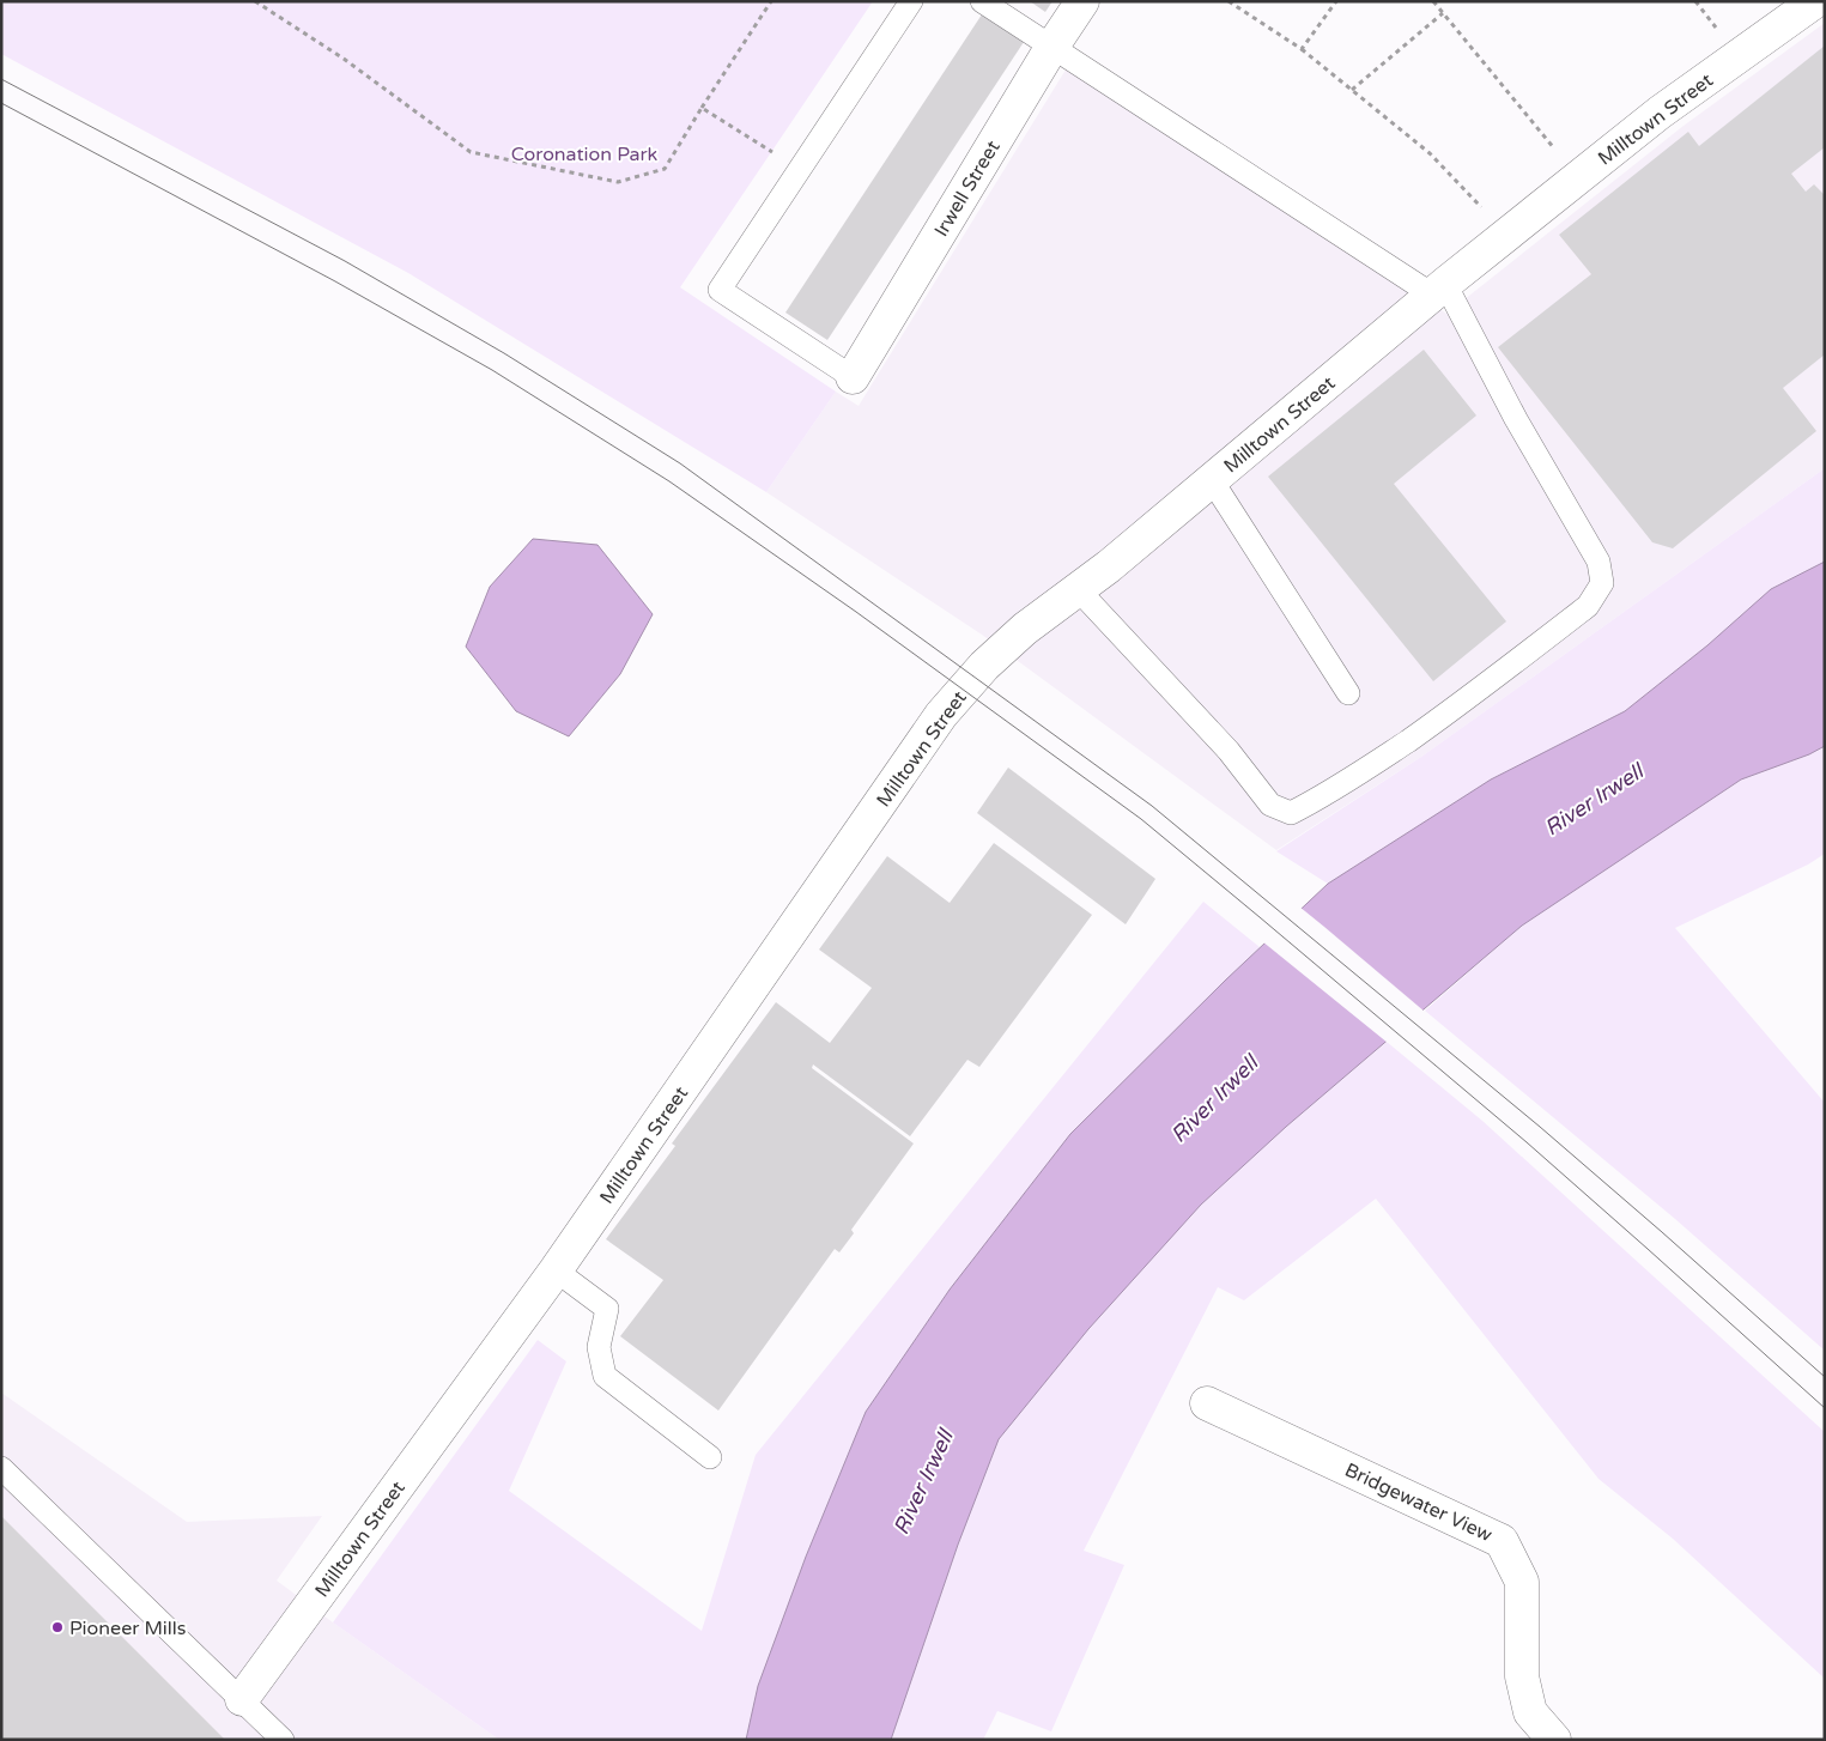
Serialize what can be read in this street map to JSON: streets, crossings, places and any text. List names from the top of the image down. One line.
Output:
{"streets":{"street":["Milltown Street","Irwell Street","Bridgewater View"]},"water":["River Irwell"],"parks":["Coronation Park"],"places":["Pioneer Mills"]}
